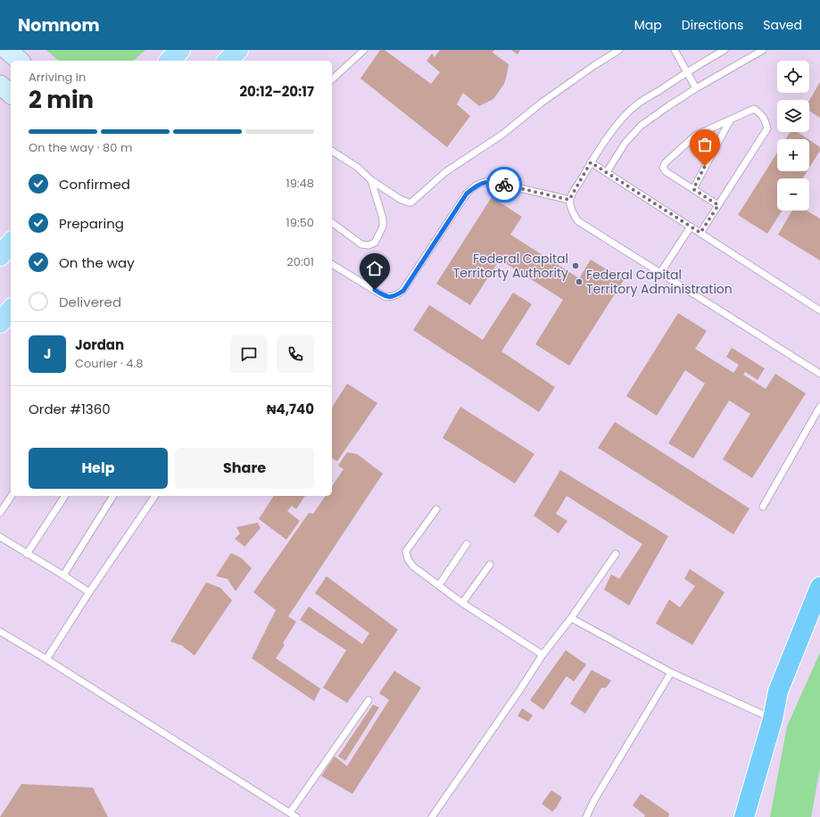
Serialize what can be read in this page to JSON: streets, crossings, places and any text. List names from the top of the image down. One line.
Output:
{"places":["Federal Capital Territorty Authority","Federal Capital Territory Administration"],"page":{"header":"Nomnom","nav":["Map","Directions","Saved"],"map_buttons":["+","−"],"heading":["2 min","Arriving in","20:12–20:17"],"panel":["Jordan","Courier · 4.8","Order #1360","₦4,740"],"bar":"On the way · 80 m","list":[["Confirmed","19:48"],["Preparing","19:50"],["On the way","20:01"],"Delivered"],"round":"J","buttons":["Help","Share"]}}
